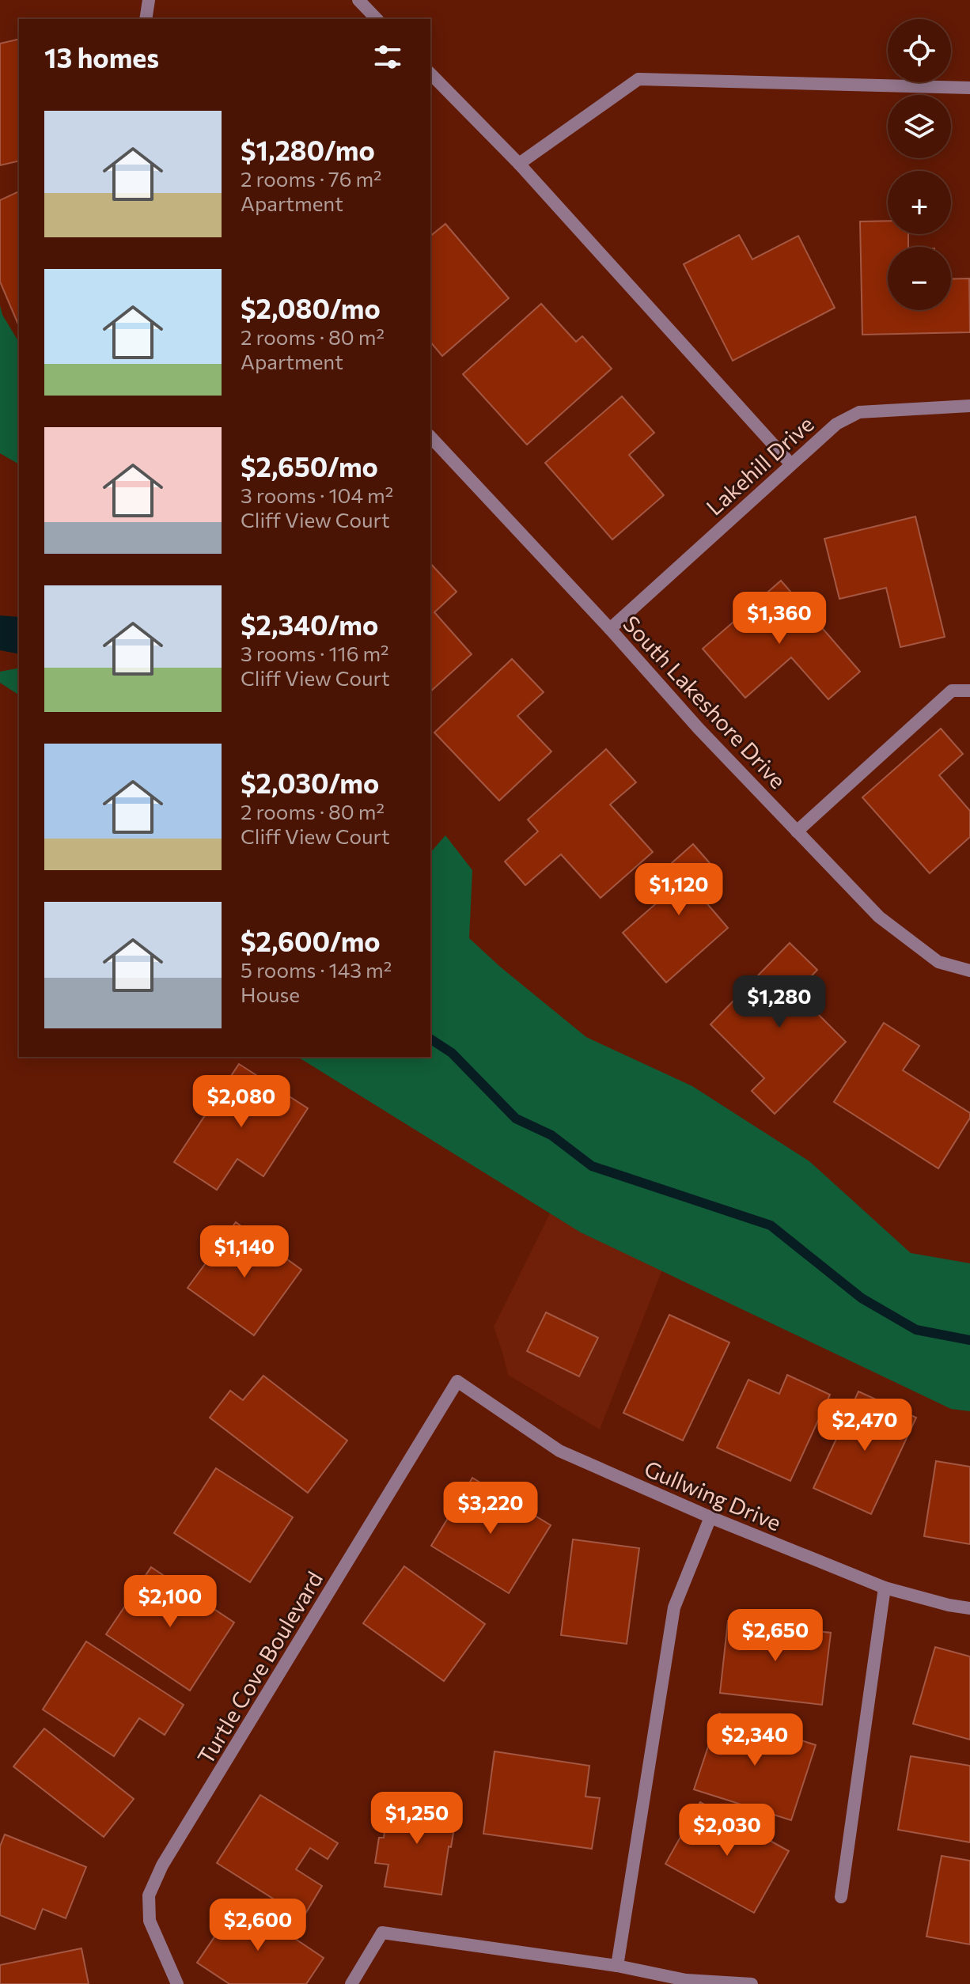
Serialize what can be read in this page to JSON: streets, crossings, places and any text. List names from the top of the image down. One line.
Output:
{"streets":{"street":["Lakehill Drive","South Lakeshore Drive","Gullwing Drive","Turtle Cove Boulevard"]},"crossings":[["Lakehill Drive","South Lakeshore Drive"],["Gullwing Drive","Turtle Cove Boulevard"]],"page":{"map_buttons":["+","−"],"heading":"13 homes","list":[{"name":"$1,280/mo","note":"2 rooms · 76 m² · Apartment"},{"name":"$2,080/mo","note":"2 rooms · 80 m² · Apartment"},{"name":"$2,650/mo","note":"3 rooms · 104 m² · Cliff View Court"},{"name":"$2,340/mo","note":"3 rooms · 116 m² · Cliff View Court"},{"name":"$2,030/mo","note":"2 rooms · 80 m² · Cliff View Court"},{"name":"$2,600/mo","note":"5 rooms · 143 m² · House"}],"price":["$1,360","$1,120","$1,280","$2,080","$1,140","$2,470","$3,220","$2,100","$2,650","$2,340","$1,250","$2,030","$2,600"]}}
